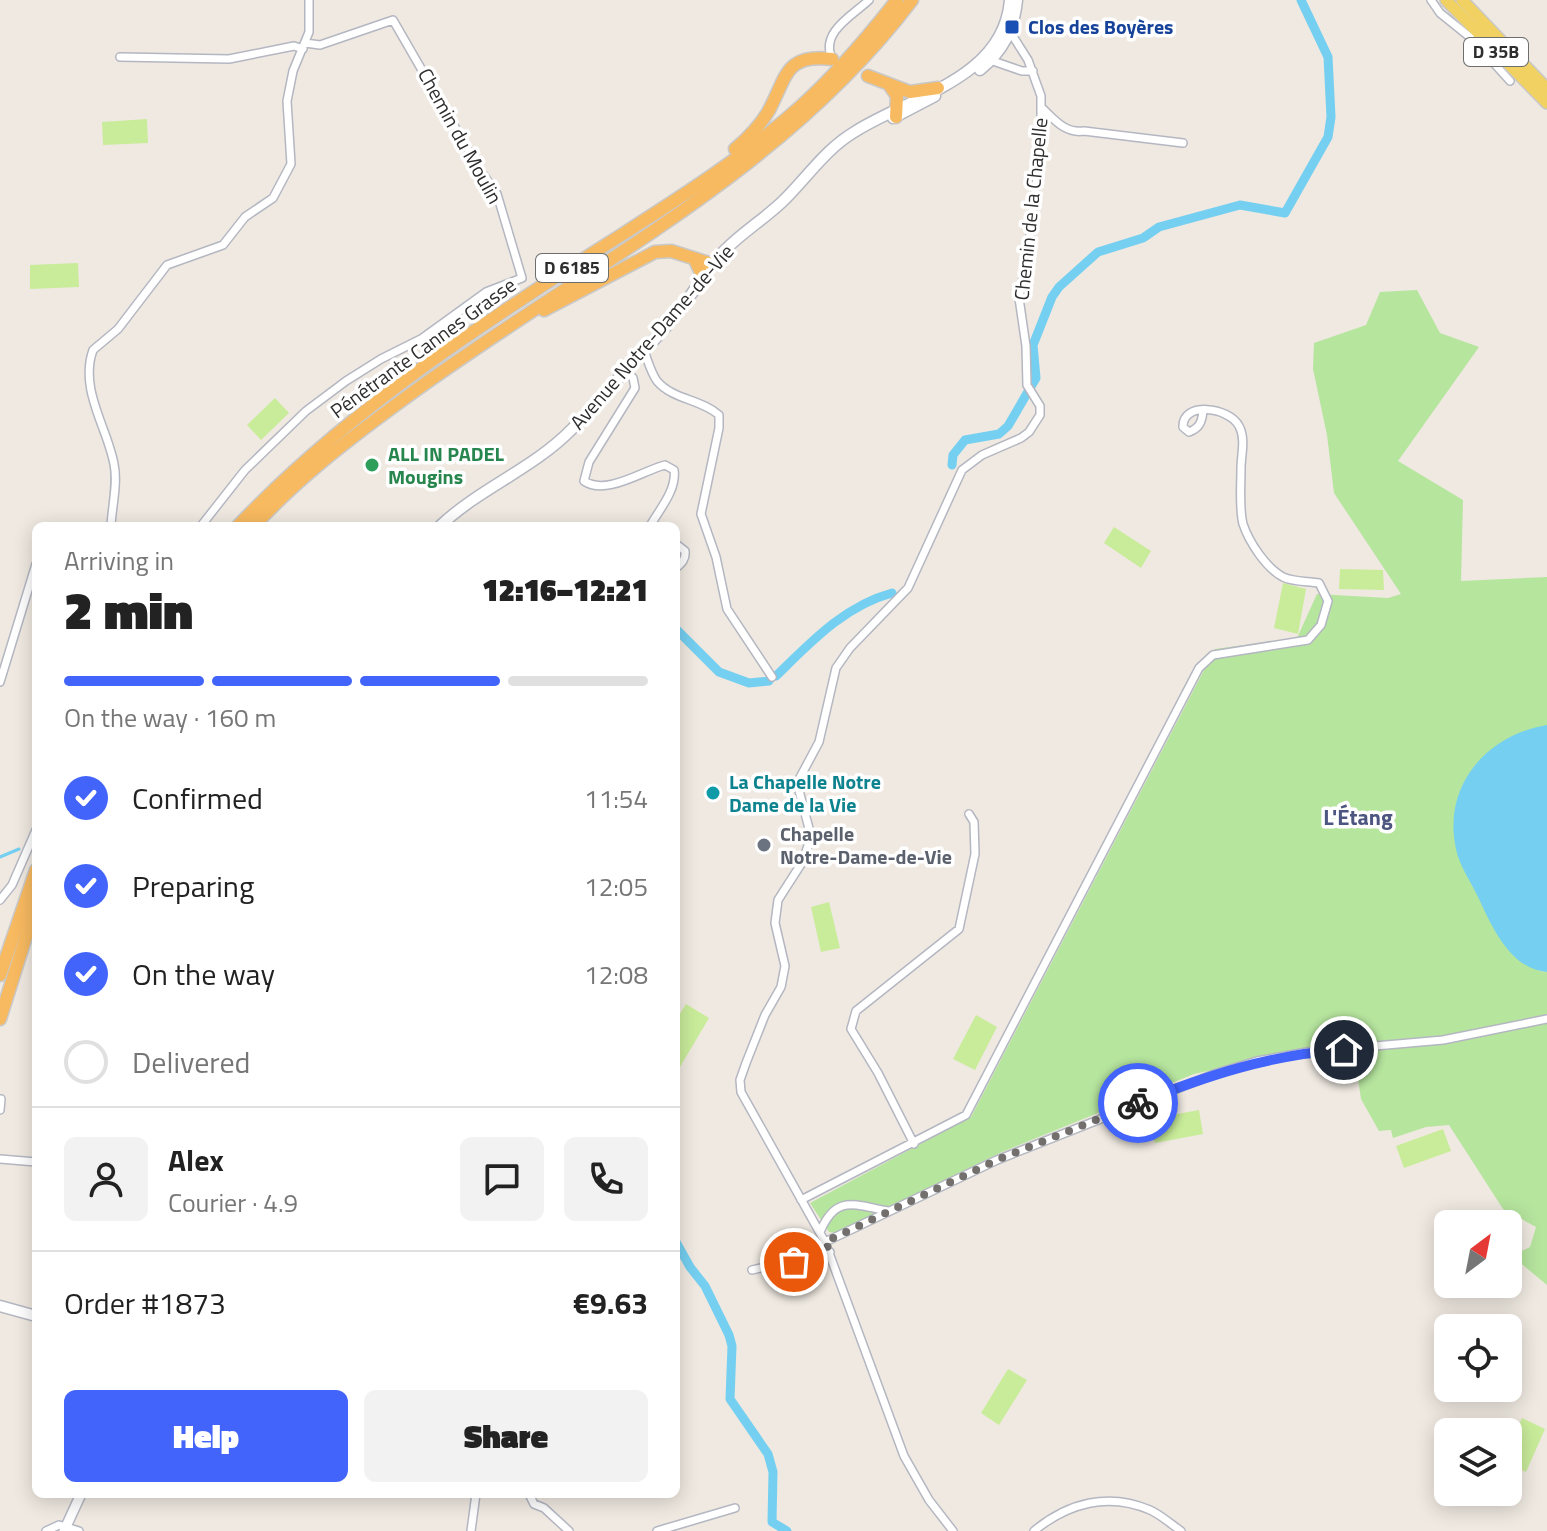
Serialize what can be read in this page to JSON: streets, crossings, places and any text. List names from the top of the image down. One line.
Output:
{"streets":{"highway":["D 6185","Pénétrante Cannes Grasse"],"main road":["D 35B","Avenue Notre-Dame-de-Vie"],"street":["Chemin du Moulin","Chemin de la Chapelle"]},"crossings":[["Chemin de la Chapelle","Avenue Notre-Dame-de-Vie"]],"districts":["L'Étang"],"places":{"transit":["Clos des Boyères"],"other":["ALL IN PADEL Mougins","La Chapelle Notre Dame de la Vie","Chapelle Notre-Dame-de-Vie"]},"north":"top right","page":{"heading":["2 min","Arriving in","12:16–12:21"],"panel":["Alex","Courier · 4.9","Order #1873","€9.63"],"bar":"On the way · 160 m","list":[["Confirmed","11:54"],["Preparing","12:05"],["On the way","12:08"],"Delivered"],"buttons":["Help","Share"]}}
